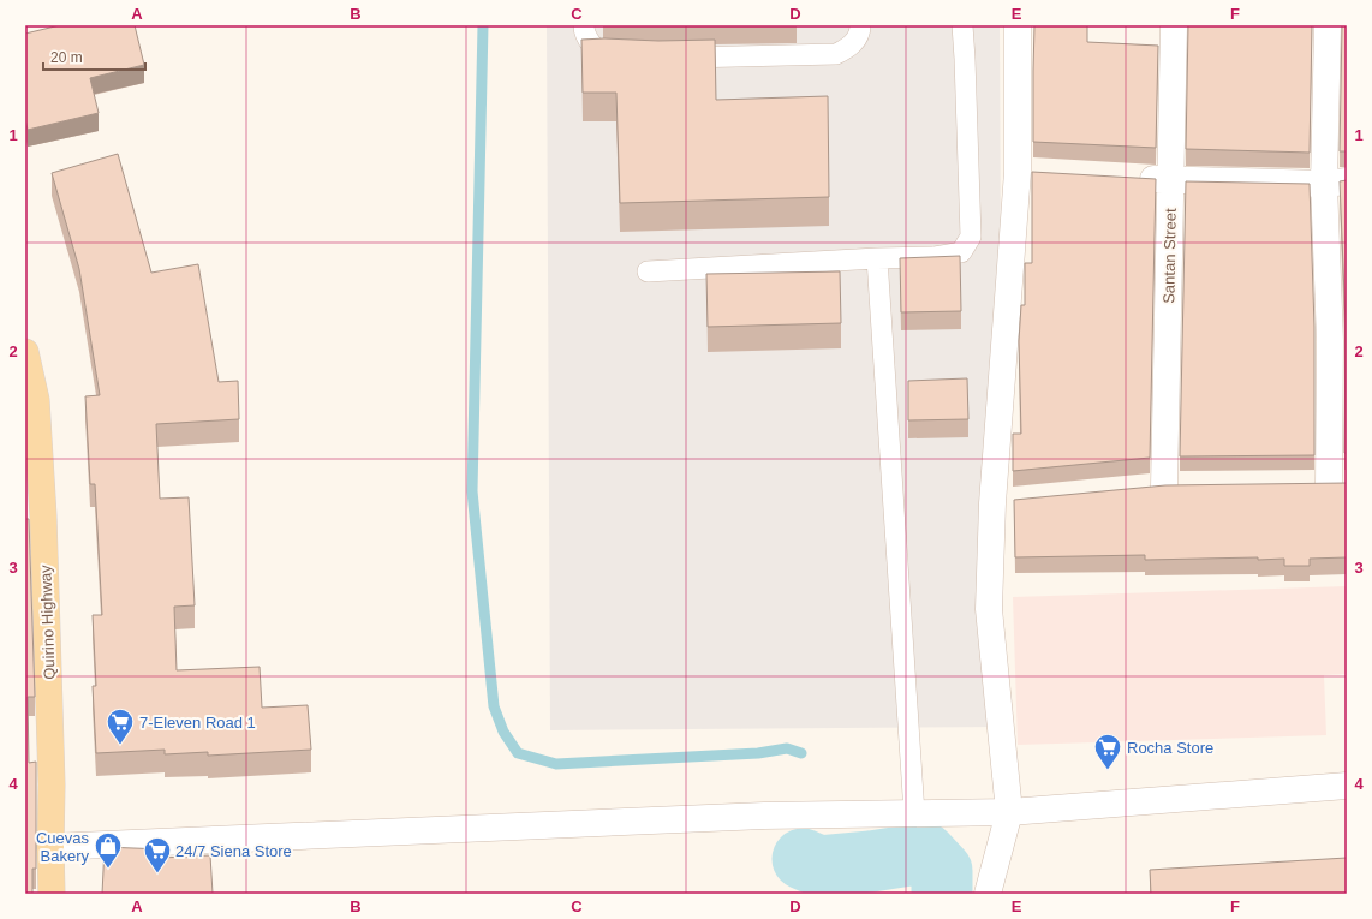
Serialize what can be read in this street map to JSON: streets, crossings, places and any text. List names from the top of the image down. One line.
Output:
{"streets":{"main road":["Quirino Highway"],"street":["Santan Street"]},"places":{"supermarket":["7-Eleven Road 1","Rocha Store","24/7 Siena Store"],"shop":["Cuevas Bakery"]},"scale_bar":"20 m","grid":{"columns":["A","B","C","D","E","F"],"rows":["1","2","3","4"]}}
